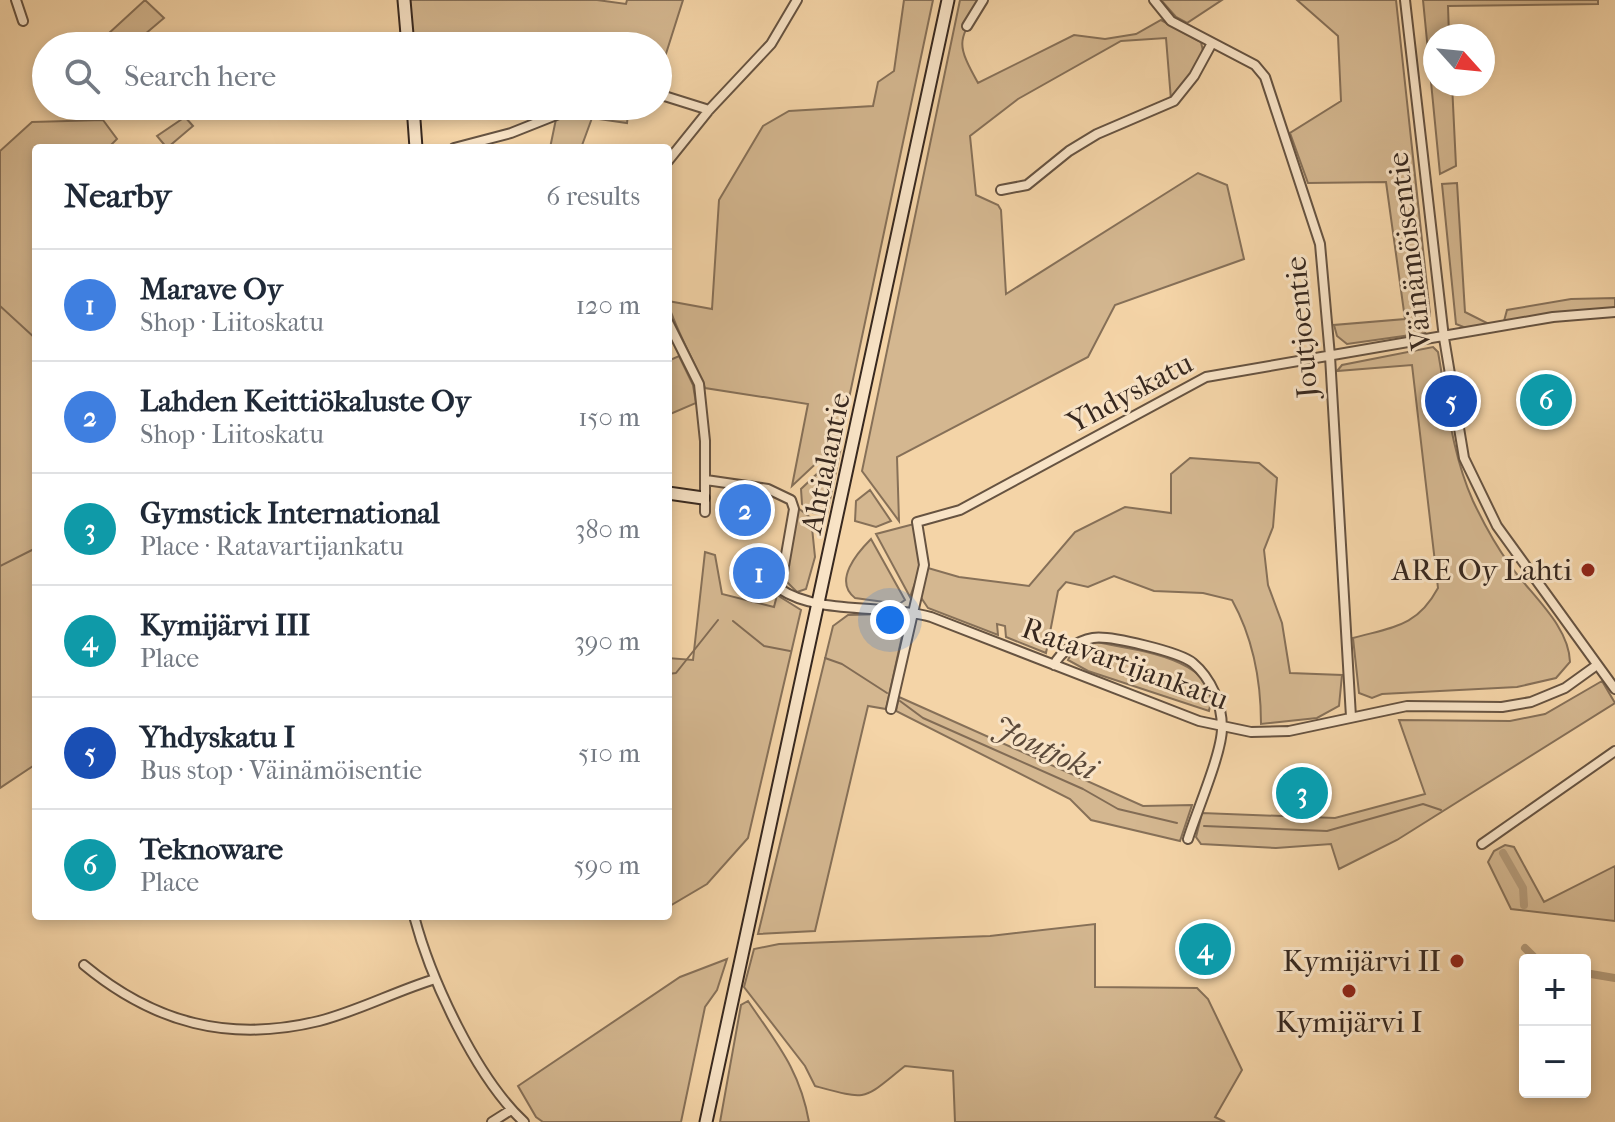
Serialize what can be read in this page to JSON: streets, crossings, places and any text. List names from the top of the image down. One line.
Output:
{"streets":{"main road":["Ahtialantie"],"street":["Väinämöisentie","Joutjoentie","Yhdyskatu","Ratavartijankatu"]},"crossings":[["Väinämöisentie","Yhdyskatu"],["Väinämöisentie","Ratavartijankatu"],["Joutjoentie","Yhdyskatu"],["Joutjoentie","Ratavartijankatu"],["Yhdyskatu","Ratavartijankatu"],["Ahtialantie","Ratavartijankatu"]],"water":["Joutjoki"],"places":["ARE Oy Lahti","Kymijärvi II","Kymijärvi I"],"north":"bottom right","page":{"search":"Search here","heading":["Nearby","6 results"],"list":[{"mark":"1","name":"Marave Oy","note":"Shop · Liitoskatu","value":"120 m"},{"mark":"2","name":"Lahden Keittiökaluste Oy","note":"Shop · Liitoskatu","value":"150 m"},{"mark":"3","name":"Gymstick International","note":"Place · Ratavartijankatu","value":"380 m"},{"mark":"4","name":"Kymijärvi III","note":"Place","value":"390 m"},{"mark":"5","name":"Yhdyskatu I","note":"Bus stop · Väinämöisentie","value":"510 m"},{"mark":"6","name":"Teknoware","note":"Place","value":"590 m"}],"pins":["6","5","2","1","3","4"],"map_buttons":["+","−"]}}
